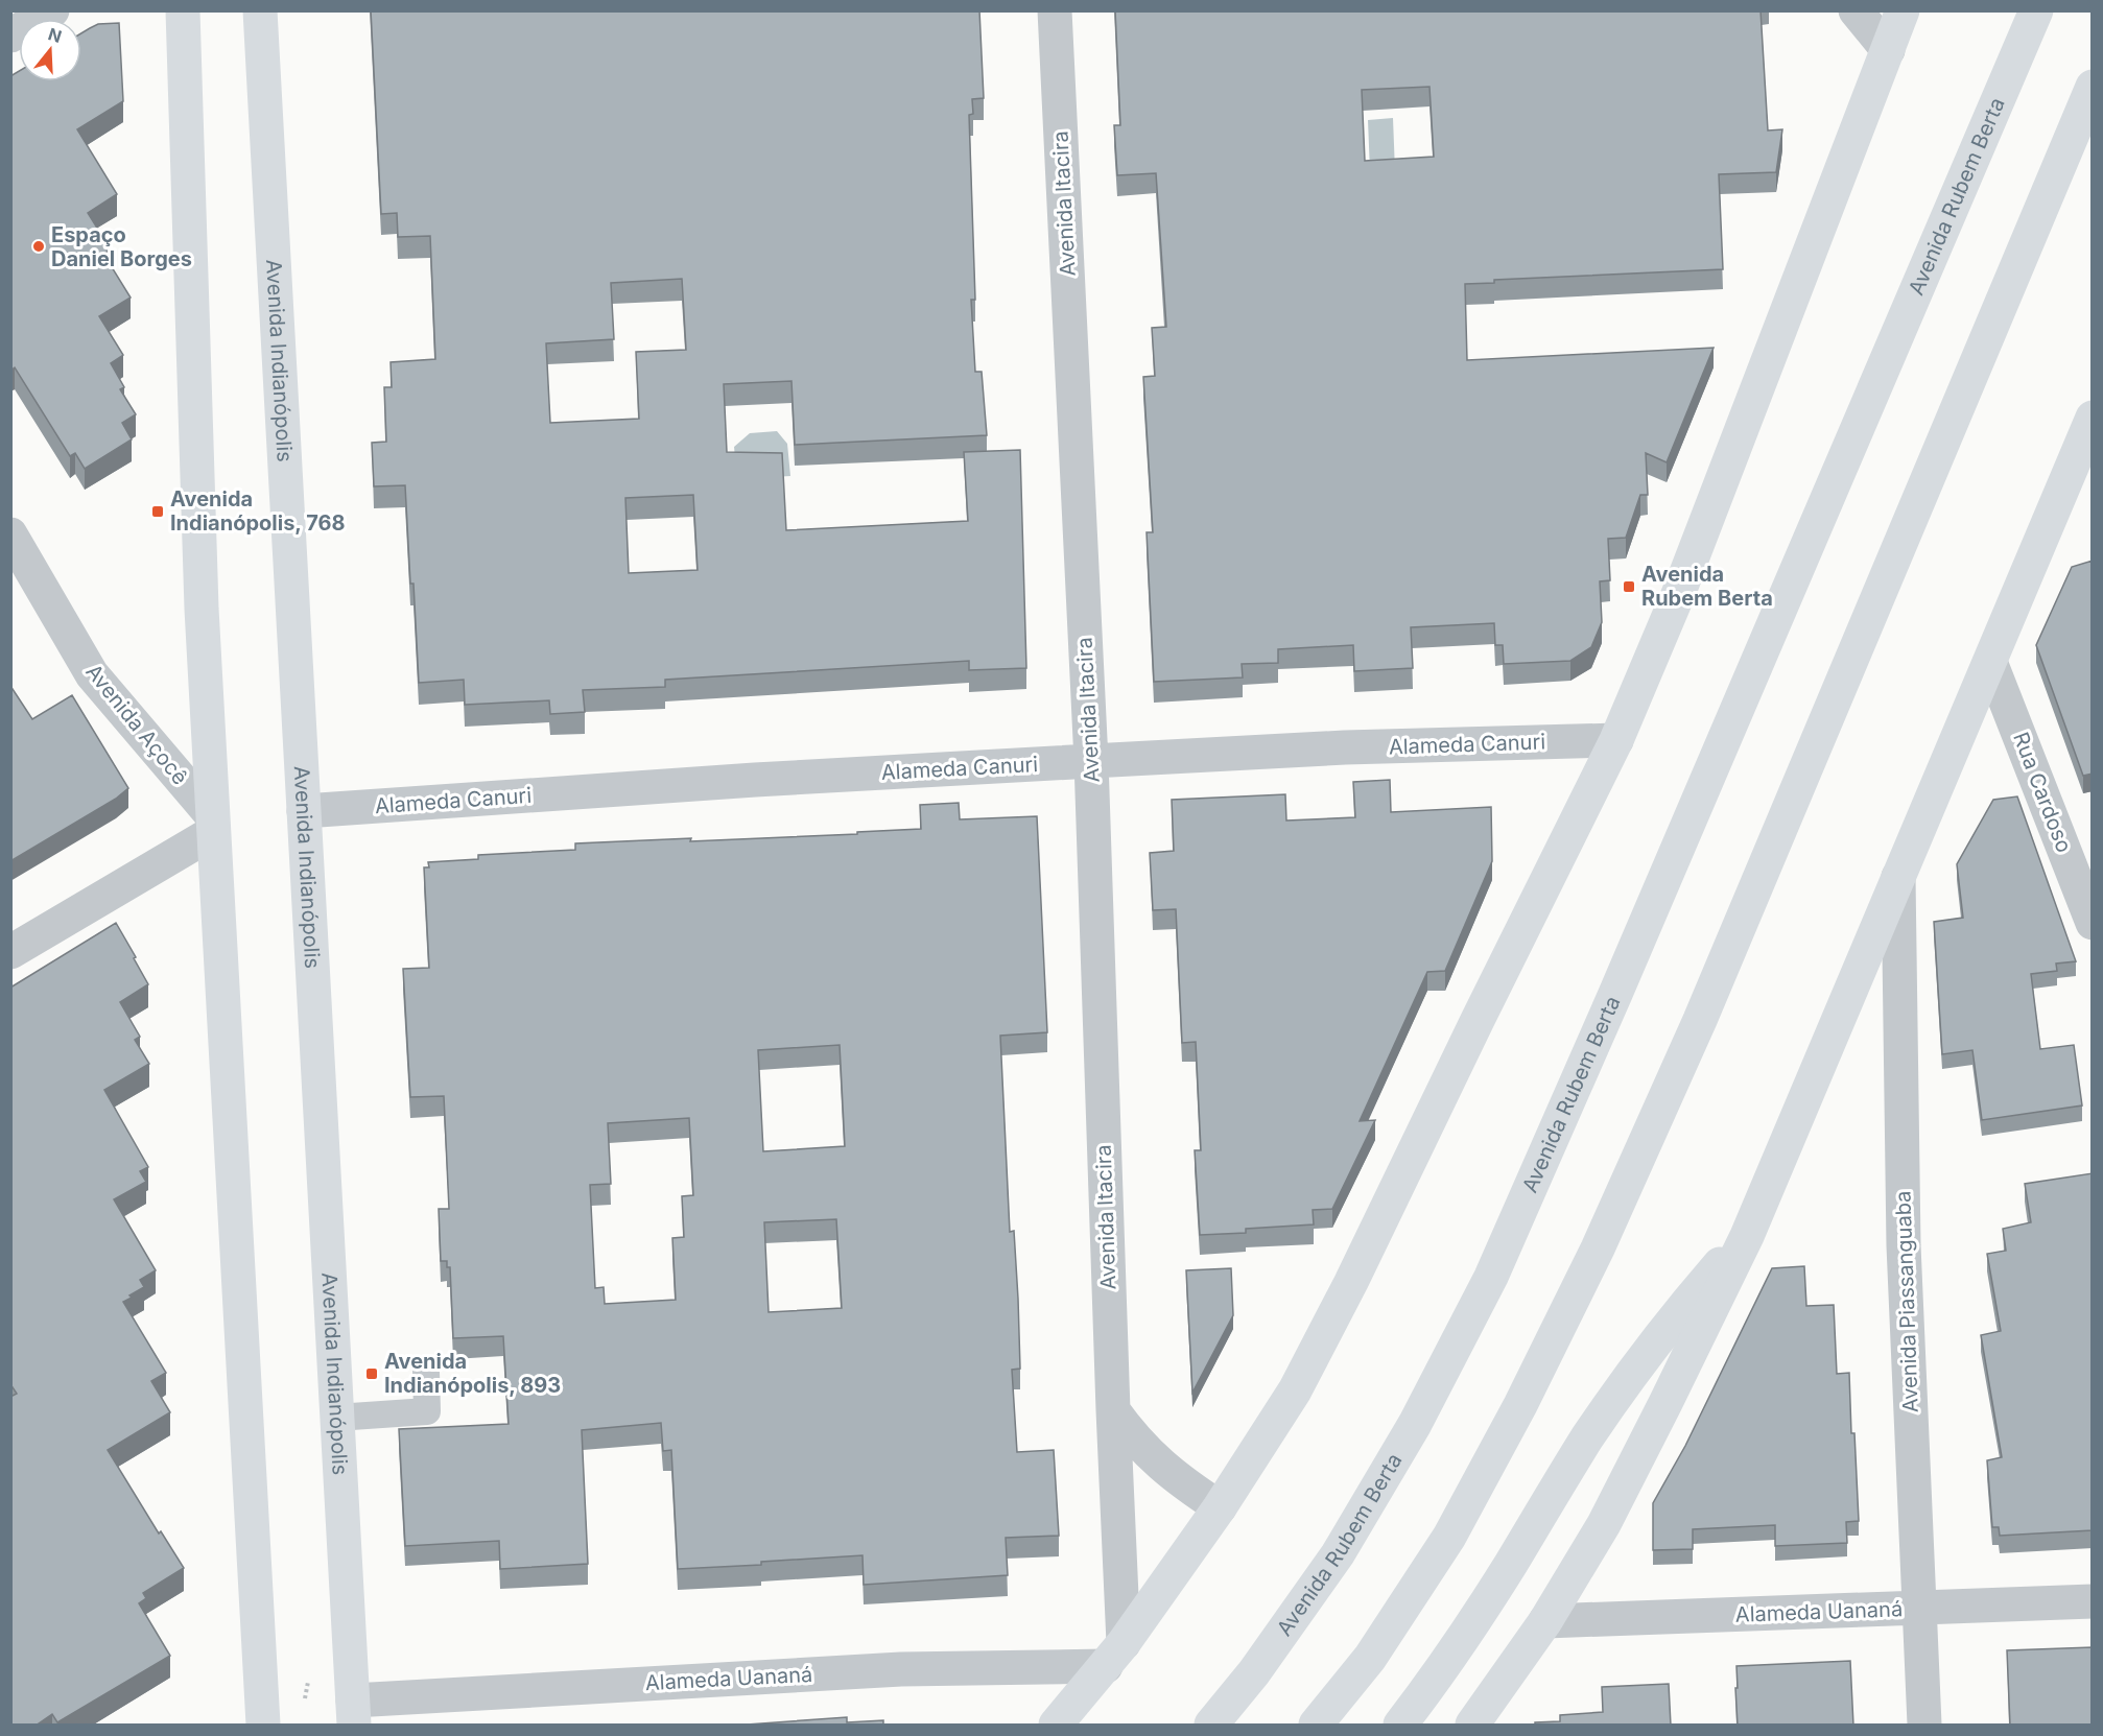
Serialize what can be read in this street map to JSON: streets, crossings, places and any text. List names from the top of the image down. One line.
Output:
{"streets":{"main road":["Avenida Rubem Berta","Avenida Indianópolis"],"street":["Avenida Itacira","Avenida Açocê","Alameda Canuri","Rua Cardoso","Avenida Piassanguaba","Alameda Uananá"]},"crossings":[["Avenida Itacira","Alameda Canuri"],["Avenida Itacira","Alameda Uananá"],["Avenida Indianópolis","Alameda Canuri"],["Avenida Indianópolis","Alameda Uananá"],["Avenida Piassanguaba","Alameda Uananá"]],"places":{"other":["Espaço Daniel Borges"],"transit":["Avenida Indianópolis, 768","Avenida Rubem Berta","Avenida Indianópolis, 893"]},"north":"top"}
